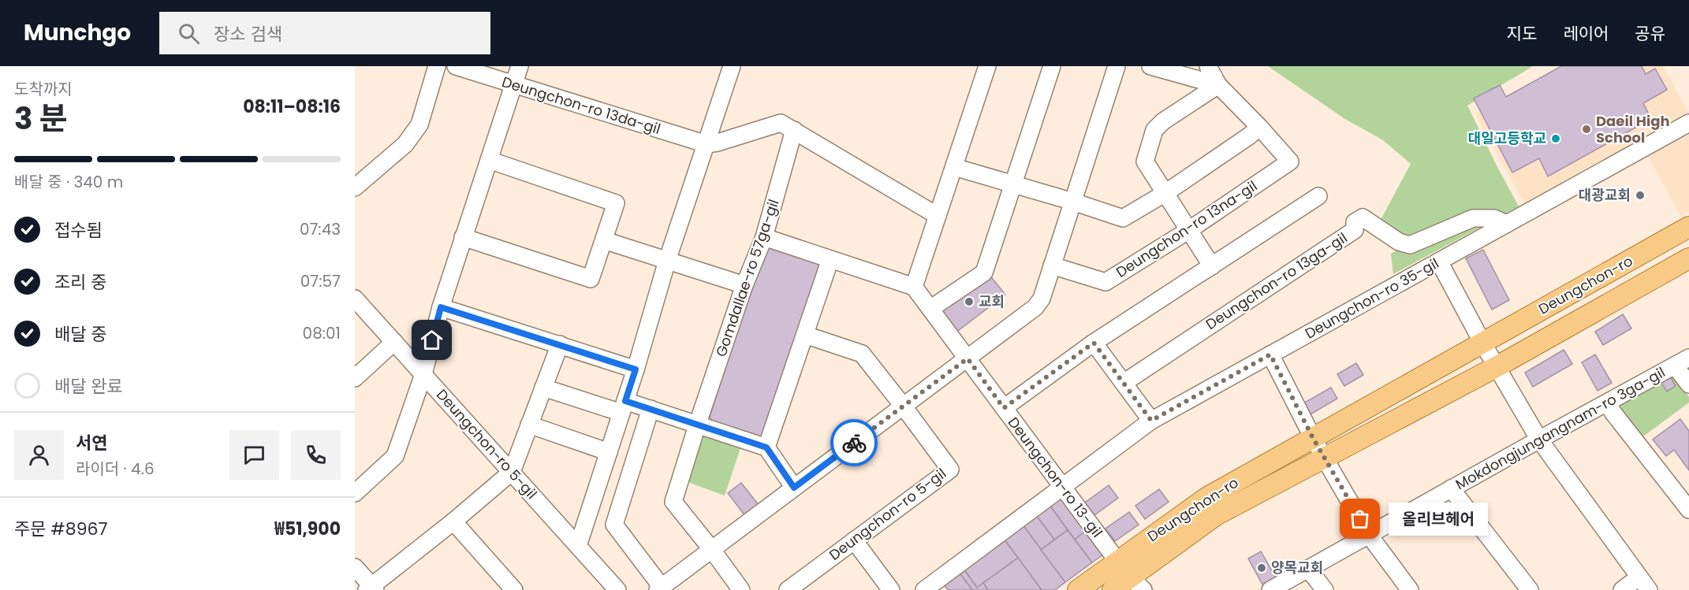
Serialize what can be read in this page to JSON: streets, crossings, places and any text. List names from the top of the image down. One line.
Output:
{"streets":{"main road":["Deungchon-ro"],"street":["Deungchon-ro 13da-gil","Deungchon-ro 13na-gil","Gomdallae-ro 57ga-gil","Deungchon-ro 13ga-gil","Deungchon-ro 35-gil","Mokdongjungangnam-ro 3ga-gil","Deungchon-ro 5-gil","Deungchon-ro 13-gil"]},"crossings":[["Deungchon-ro 13ga-gil","Deungchon-ro 35-gil"],["Deungchon-ro","Deungchon-ro 13-gil"],["Deungchon-ro 35-gil","Deungchon-ro 13-gil"]],"places":["Daeil High School","대일고등학교","대광교회","교회","올리브헤어","양목교회"],"page":{"header":"Munchgo","search":"장소 검색","nav":["지도","레이어","공유"],"heading":["3 분","도착까지","08:11–08:16"],"panel":["서연","라이더 · 4.6","주문 #8967","₩51,900"],"bar":"배달 중 · 340 m","list":[["접수됨","07:43"],["조리 중","07:57"],["배달 중","08:01"],"배달 완료"],"bubble":"올리브헤어"}}
